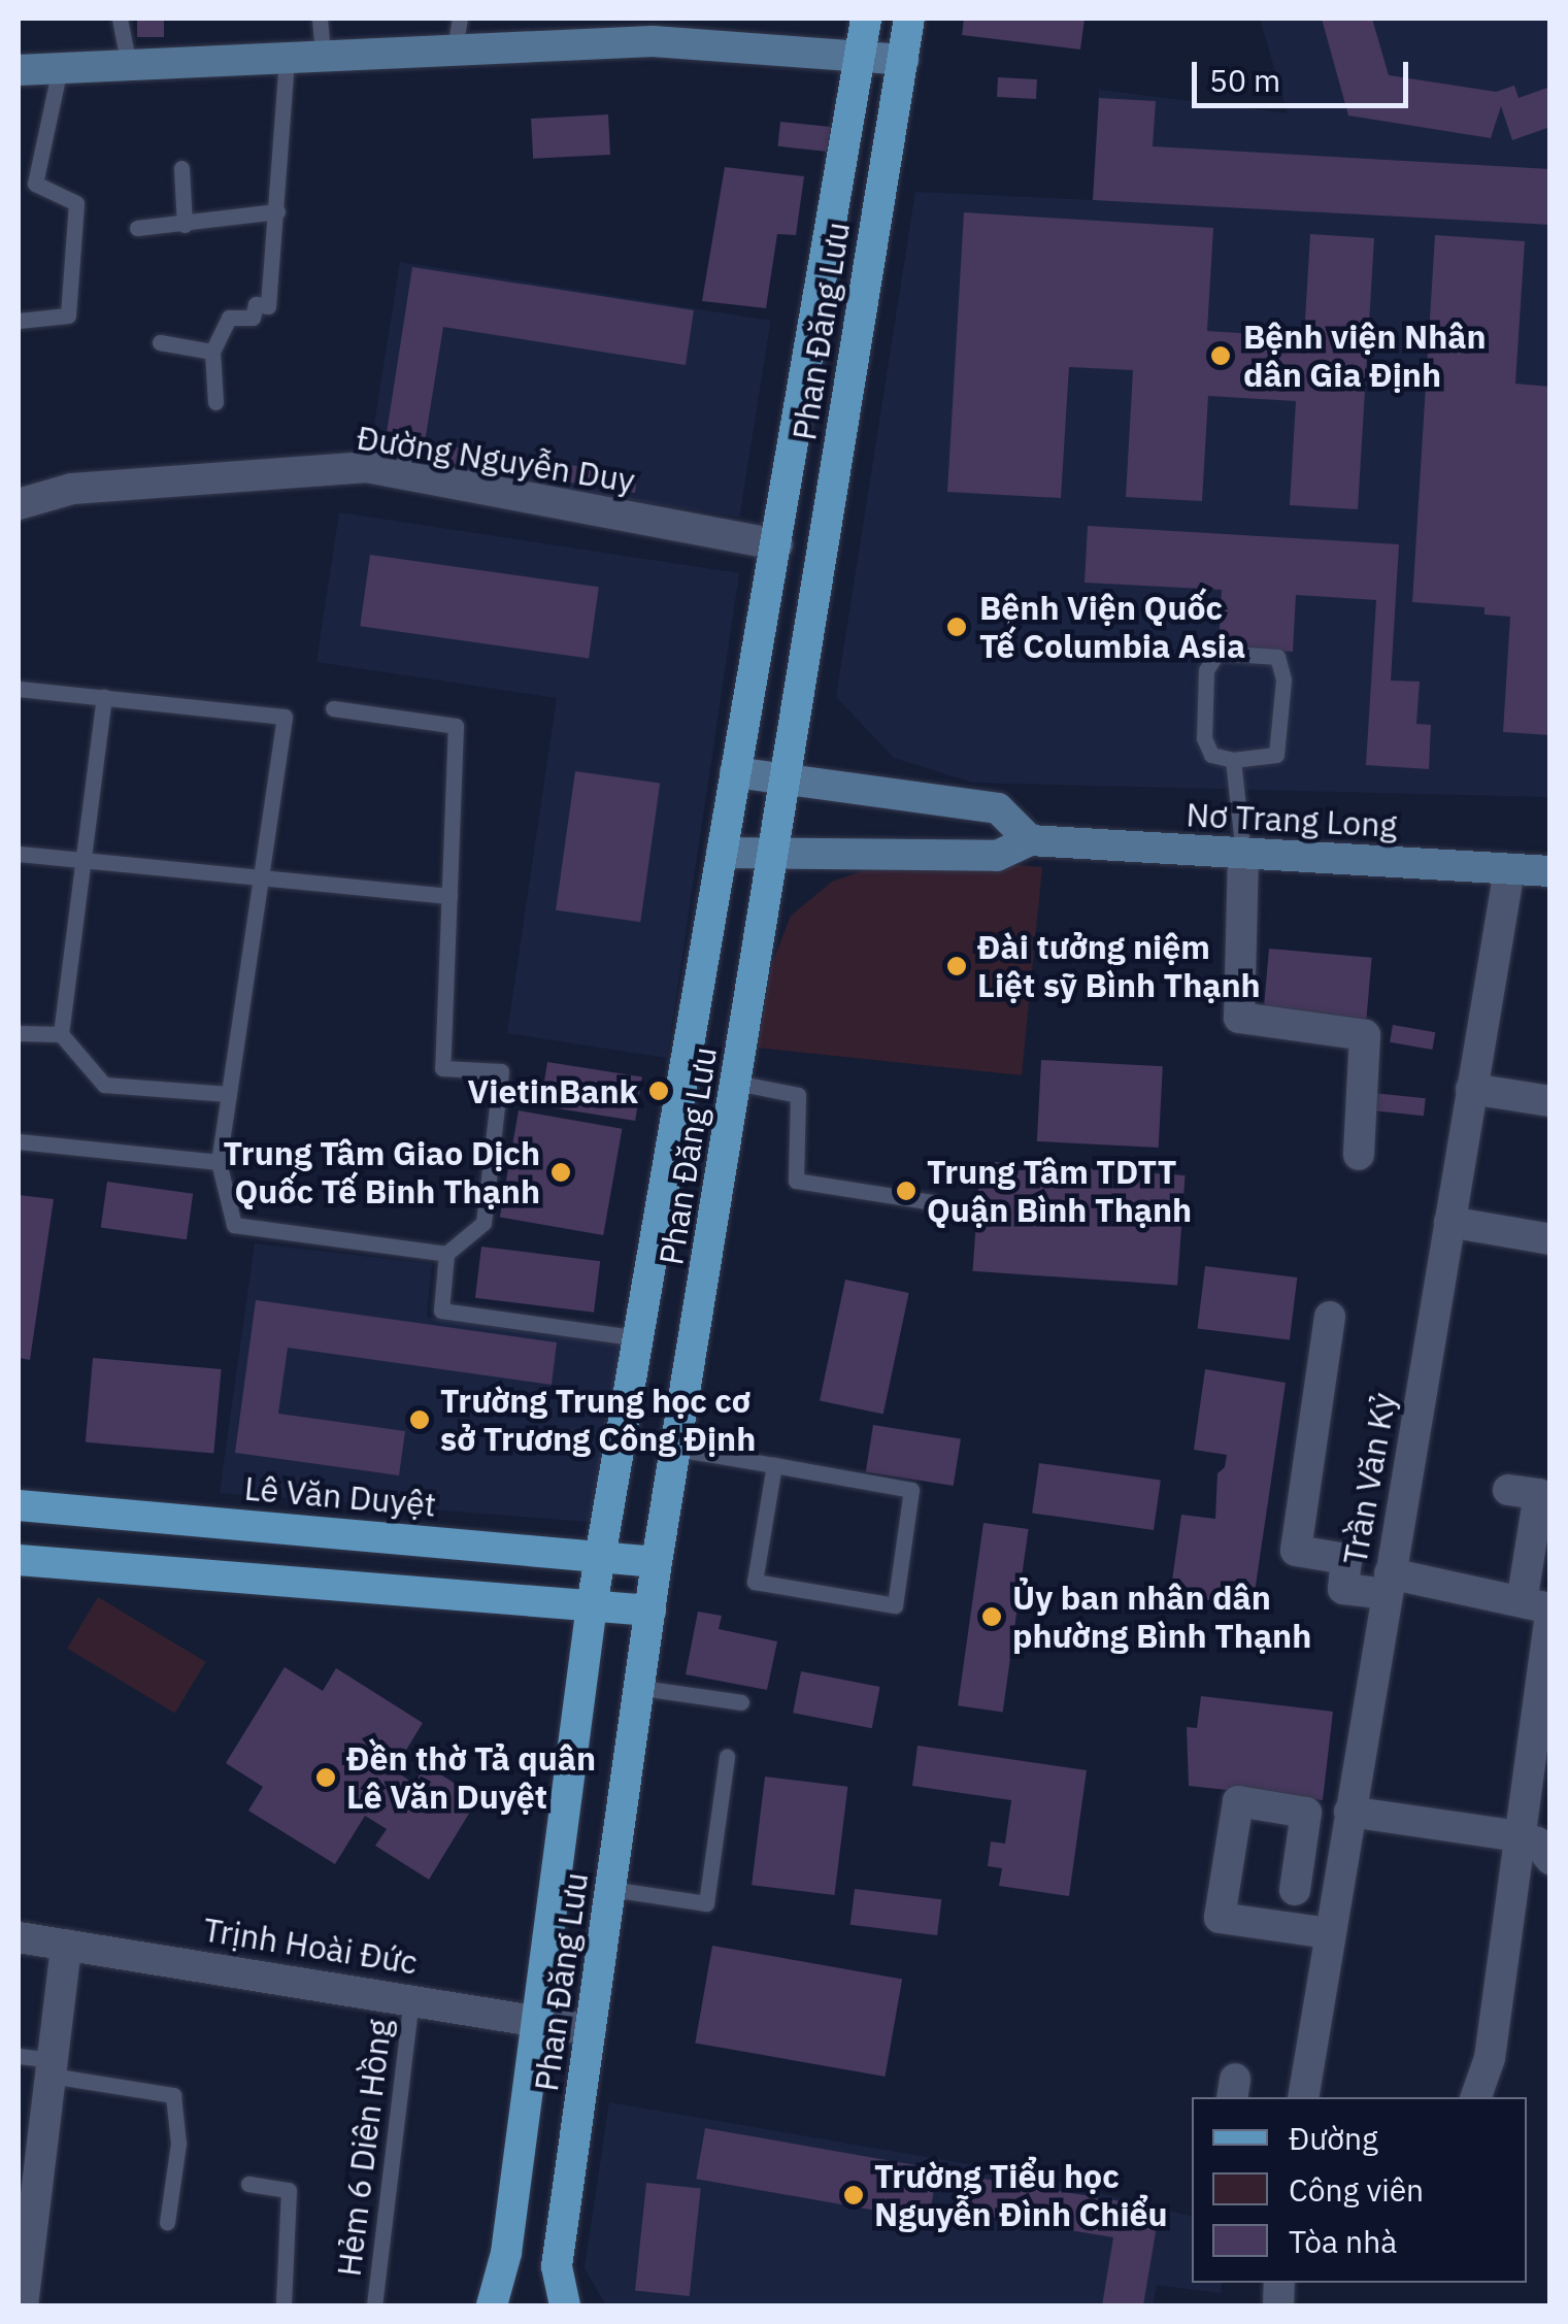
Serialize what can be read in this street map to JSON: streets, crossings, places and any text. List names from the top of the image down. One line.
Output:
{"streets":{"main road":["Phan Đăng Lưu","Nơ Trang Long","Lê Văn Duyệt"],"street":["Đường Nguyễn Duy","Trần Văn Kỷ","Trịnh Hoài Đức"],"lane":["Hẻm 6 Diên Hồng"]},"crossings":[["Phan Đăng Lưu","Đường Nguyễn Duy"],["Phan Đăng Lưu","Nơ Trang Long"],["Phan Đăng Lưu","Lê Văn Duyệt"],["Phan Đăng Lưu","Trịnh Hoài Đức"],["Nơ Trang Long","Trần Văn Kỷ"],["Trịnh Hoài Đức","Hẻm 6 Diên Hồng"]],"places":["Bệnh viện Nhân dân Gia Định","Bệnh Viện Quốc Tế Columbia Asia","Đài tưởng niệm Liệt sỹ Bình Thạnh","VietinBank","Trung Tâm Giao Dịch Quốc Tế Binh Thạnh","Trung Tâm TDTT Quận Bình Thạnh","Trường Trung học cơ sở Trương Công Định","Ủy ban nhân dân phường Bình Thạnh","Đền thờ Tả quân Lê Văn Duyệt","Trường Tiểu học Nguyễn Đình Chiểu"],"legend":["Đường","Công viên","Tòa nhà"],"scale_bar":"50 m"}
